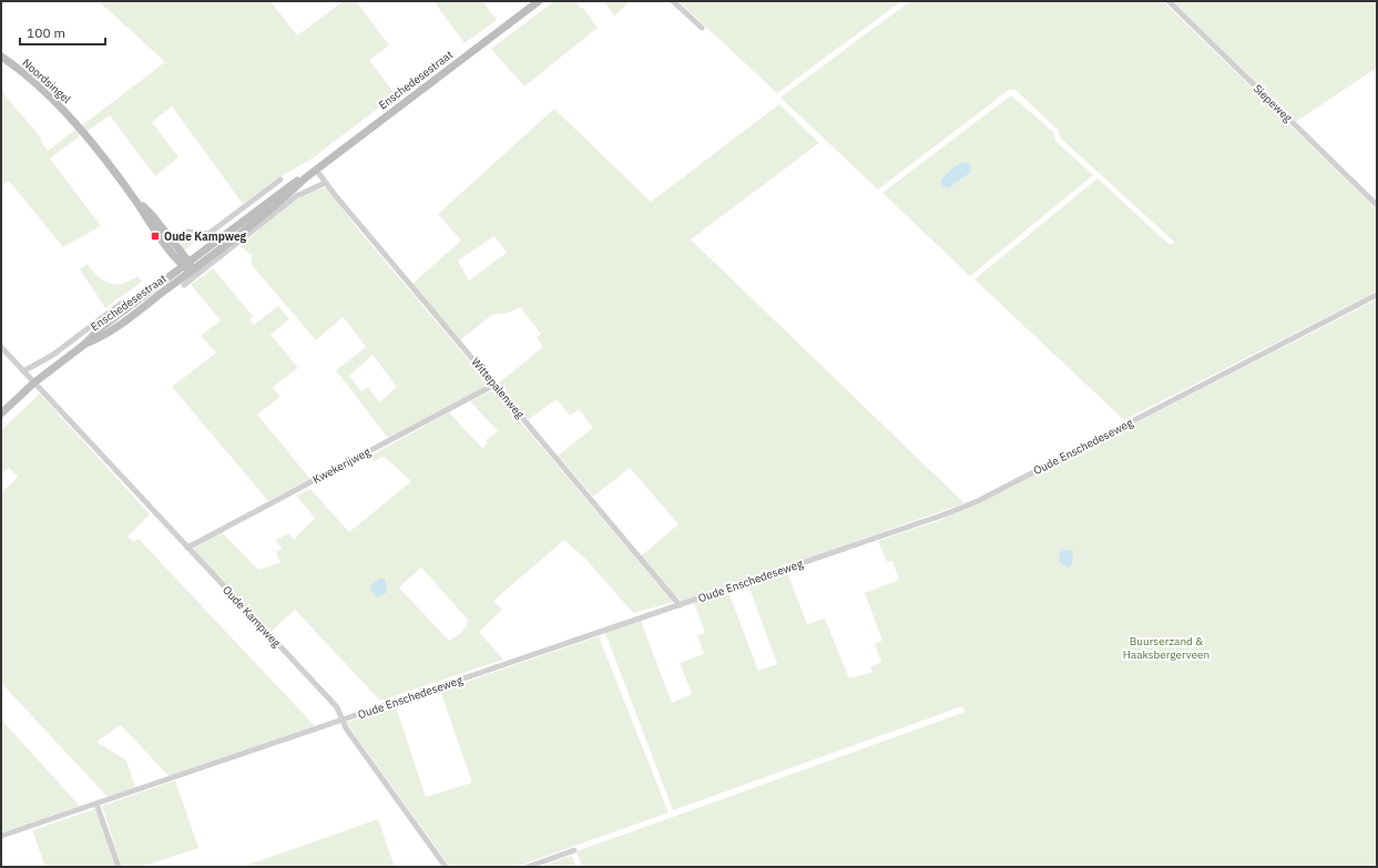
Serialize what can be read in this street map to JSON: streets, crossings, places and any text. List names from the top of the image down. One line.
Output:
{"streets":{"main road":["Enschedesestraat","Noordsingel"],"street":["Siepeweg","Wittepalenweg","Oude Enschedeseweg","Kwekerijweg","Oude Kampweg"]},"crossings":[["Enschedesestraat","Noordsingel"],["Enschedesestraat","Wittepalenweg"],["Enschedesestraat","Oude Kampweg"],["Wittepalenweg","Oude Enschedeseweg"],["Wittepalenweg","Kwekerijweg"],["Oude Enschedeseweg","Oude Kampweg"],["Kwekerijweg","Oude Kampweg"]],"parks":["Buurserzand & Haaksbergerveen"],"places":{"transit":["Oude Kampweg"]},"scale_bar":"100 m"}
